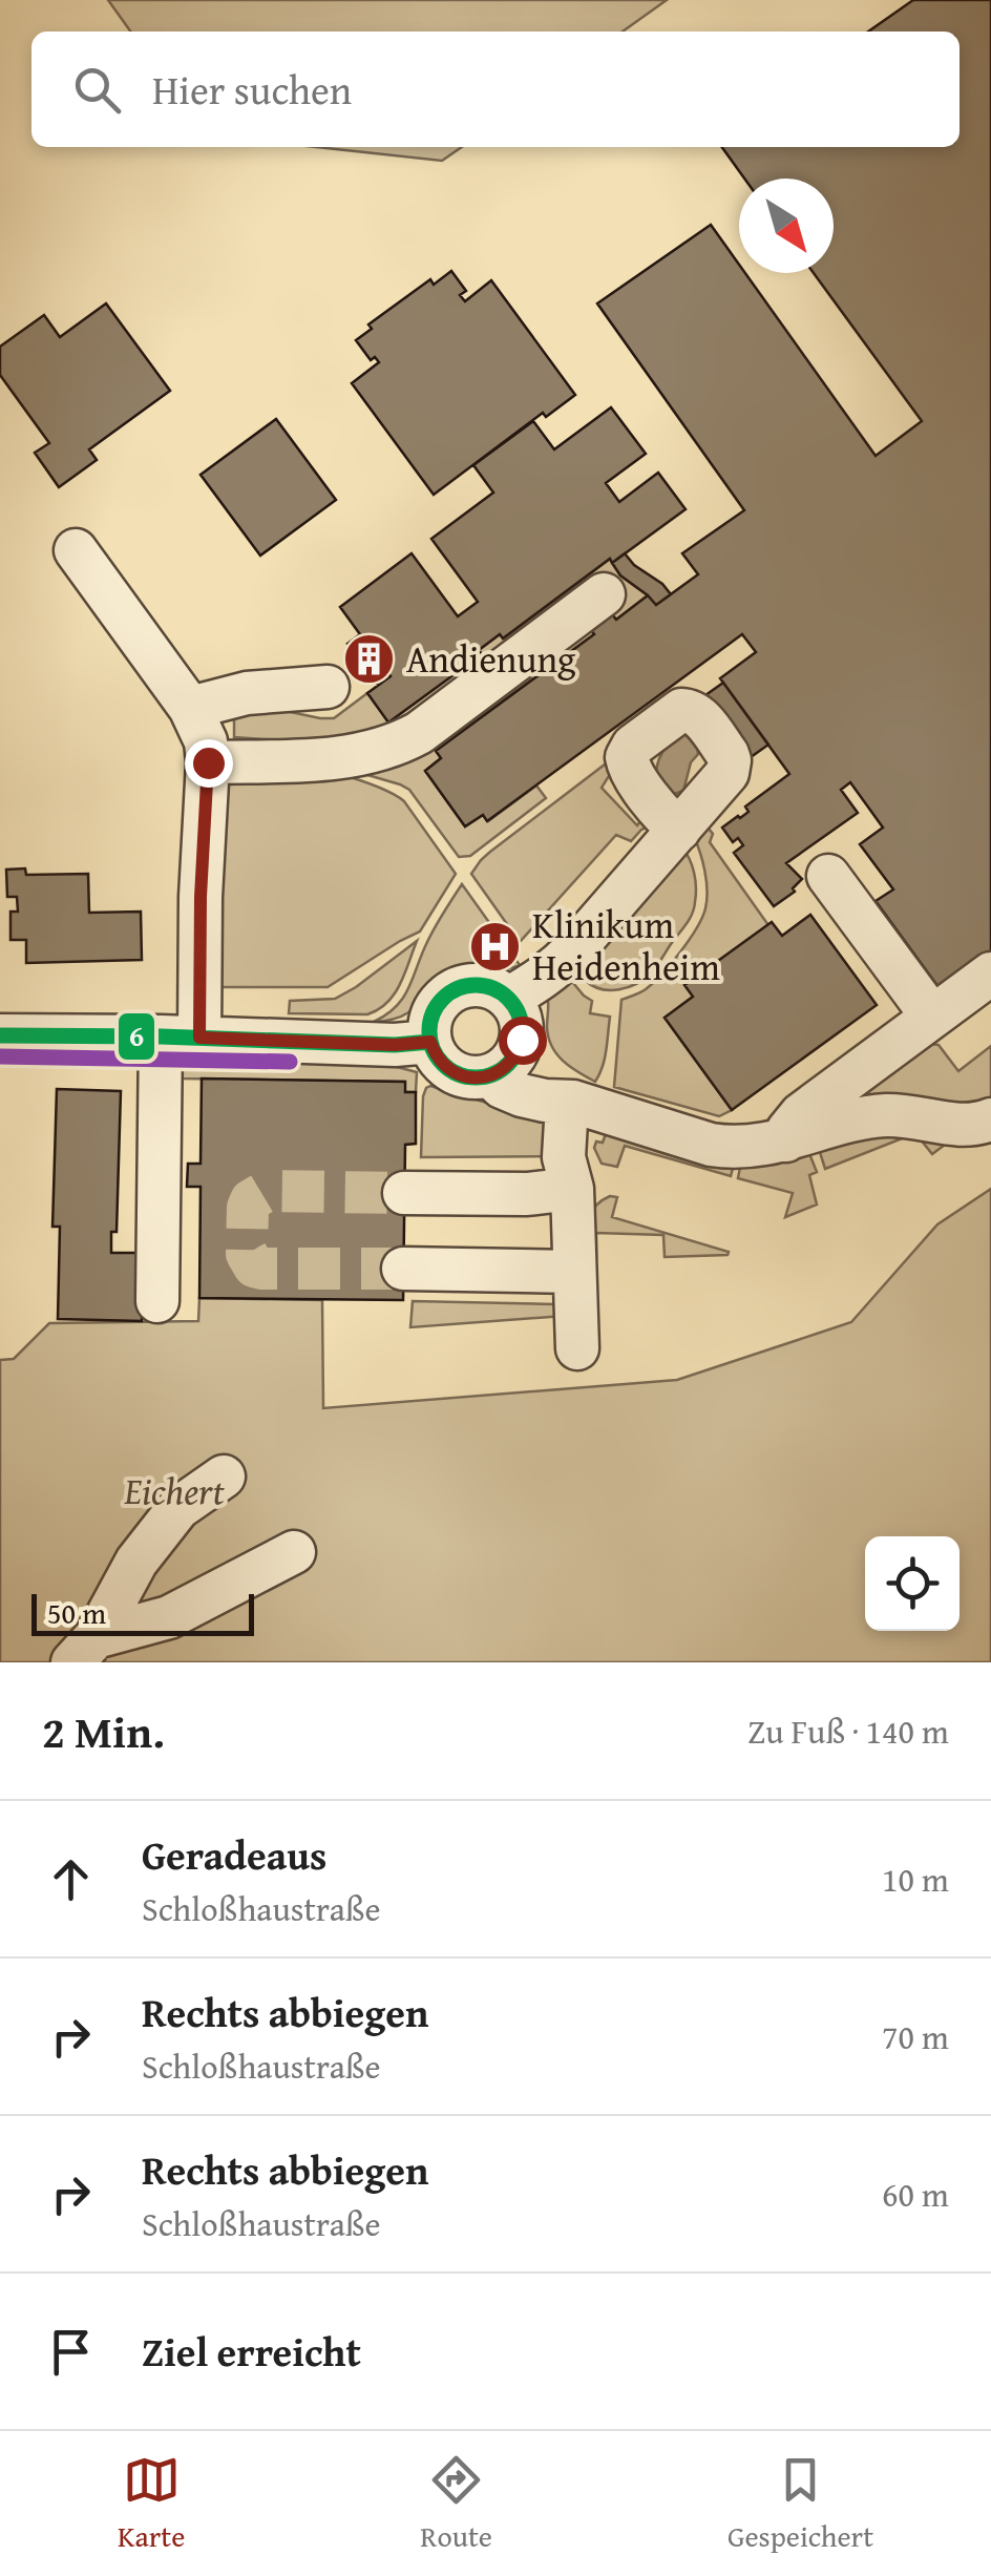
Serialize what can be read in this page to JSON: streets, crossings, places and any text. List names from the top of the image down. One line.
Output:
{"parks":["Eichert"],"places":{"building":["Andienung"],"hospital":["Klinikum Heidenheim"]},"lines":["transit line 6"],"scale_bar":"50 m","north":"bottom right","page":{"search":"Hier suchen","scale":"50 m","heading":["2 Min.","Zu Fuß · 140 m"],"list":[["Geradeaus","Schloßhaustraße","10 m"],["Rechts abbiegen","Schloßhaustraße","70 m"],["Rechts abbiegen","Schloßhaustraße","60 m"],"Ziel erreicht"],"nav":["Karte","Route","Gespeichert"]}}
